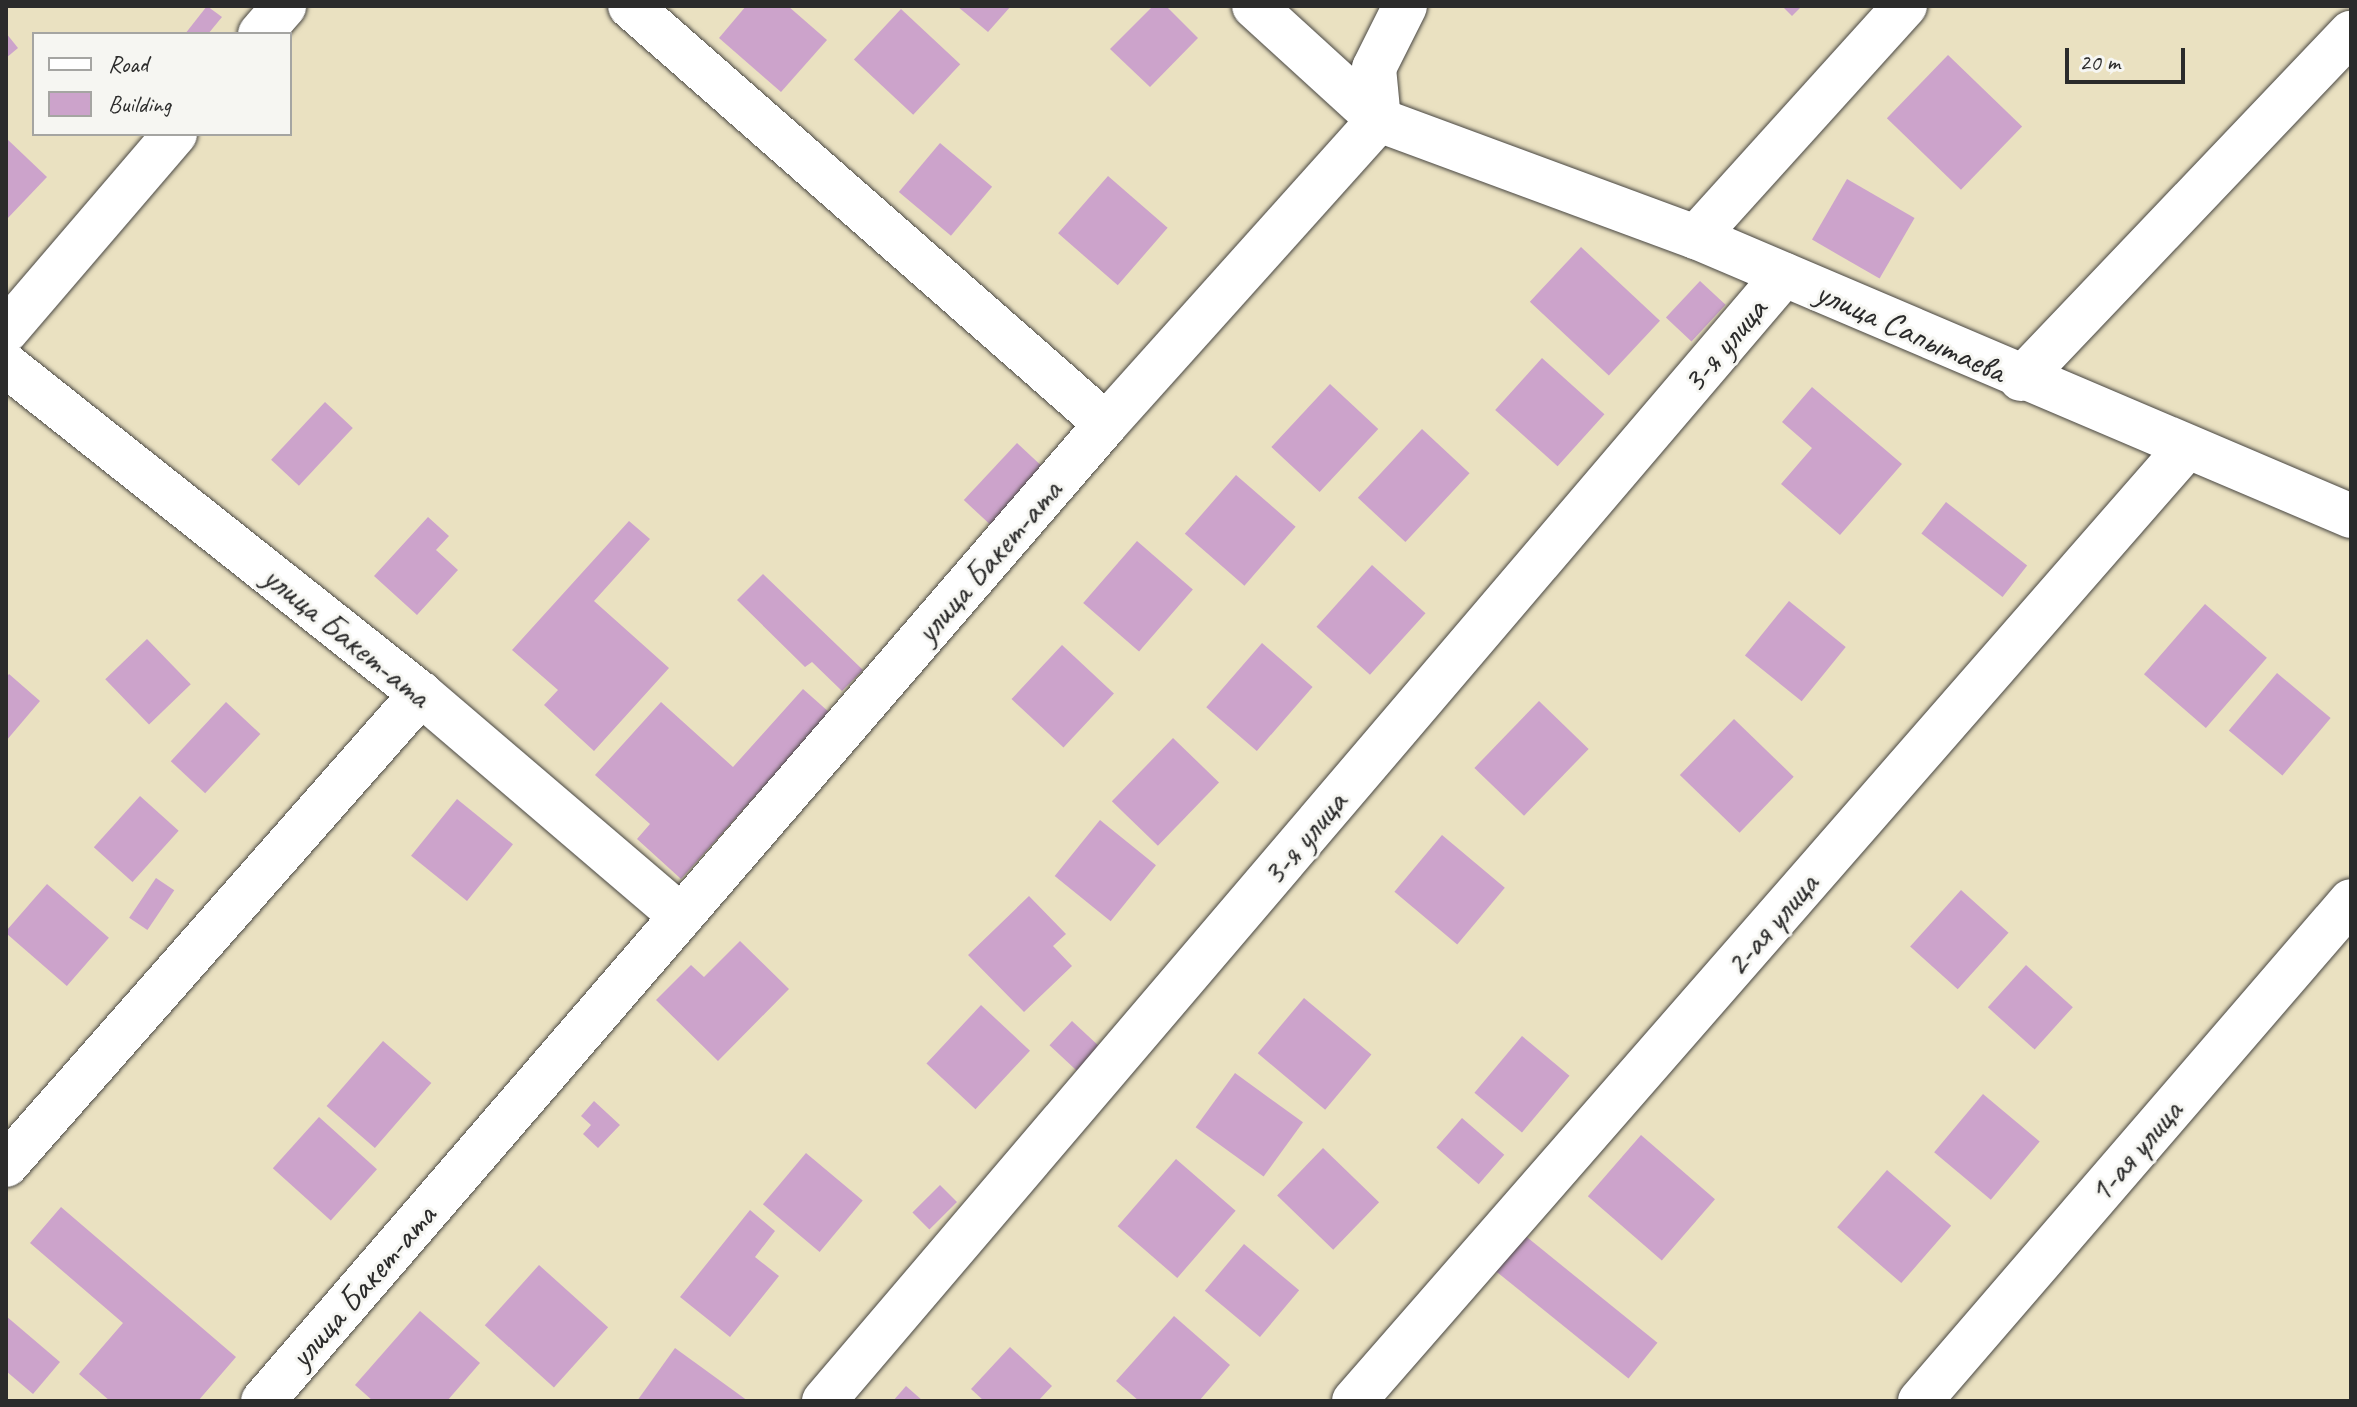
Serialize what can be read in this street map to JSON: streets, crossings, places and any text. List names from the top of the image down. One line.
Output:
{"streets":{"street":["улица Сапытаева","3-я улица","улица Бакет-ата","2-ая улица","1-ая улица"]},"crossings":[["улица Сапытаева","3-я улица"],["улица Сапытаева","улица Бакет-ата"],["улица Сапытаева","2-ая улица"]],"legend":["Road","Building"],"scale_bar":"20 m"}
